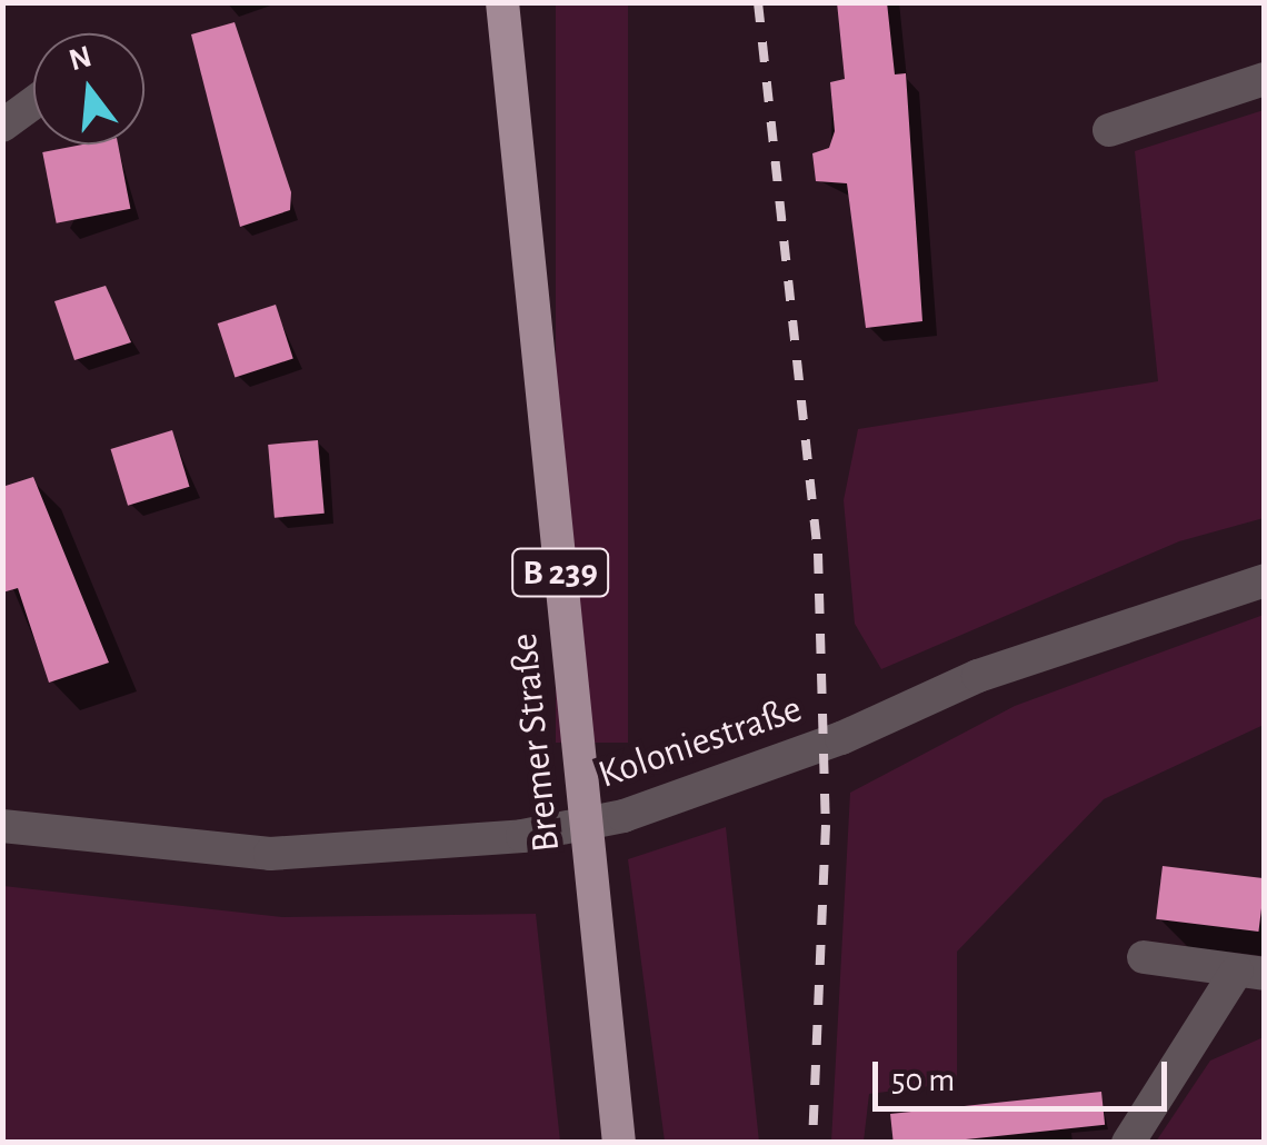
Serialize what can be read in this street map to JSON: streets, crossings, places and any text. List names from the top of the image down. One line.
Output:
{"streets":{"main road":["B 239","Bremer Straße"],"street":["Koloniestraße"]},"scale_bar":"50 m","north":"top"}
